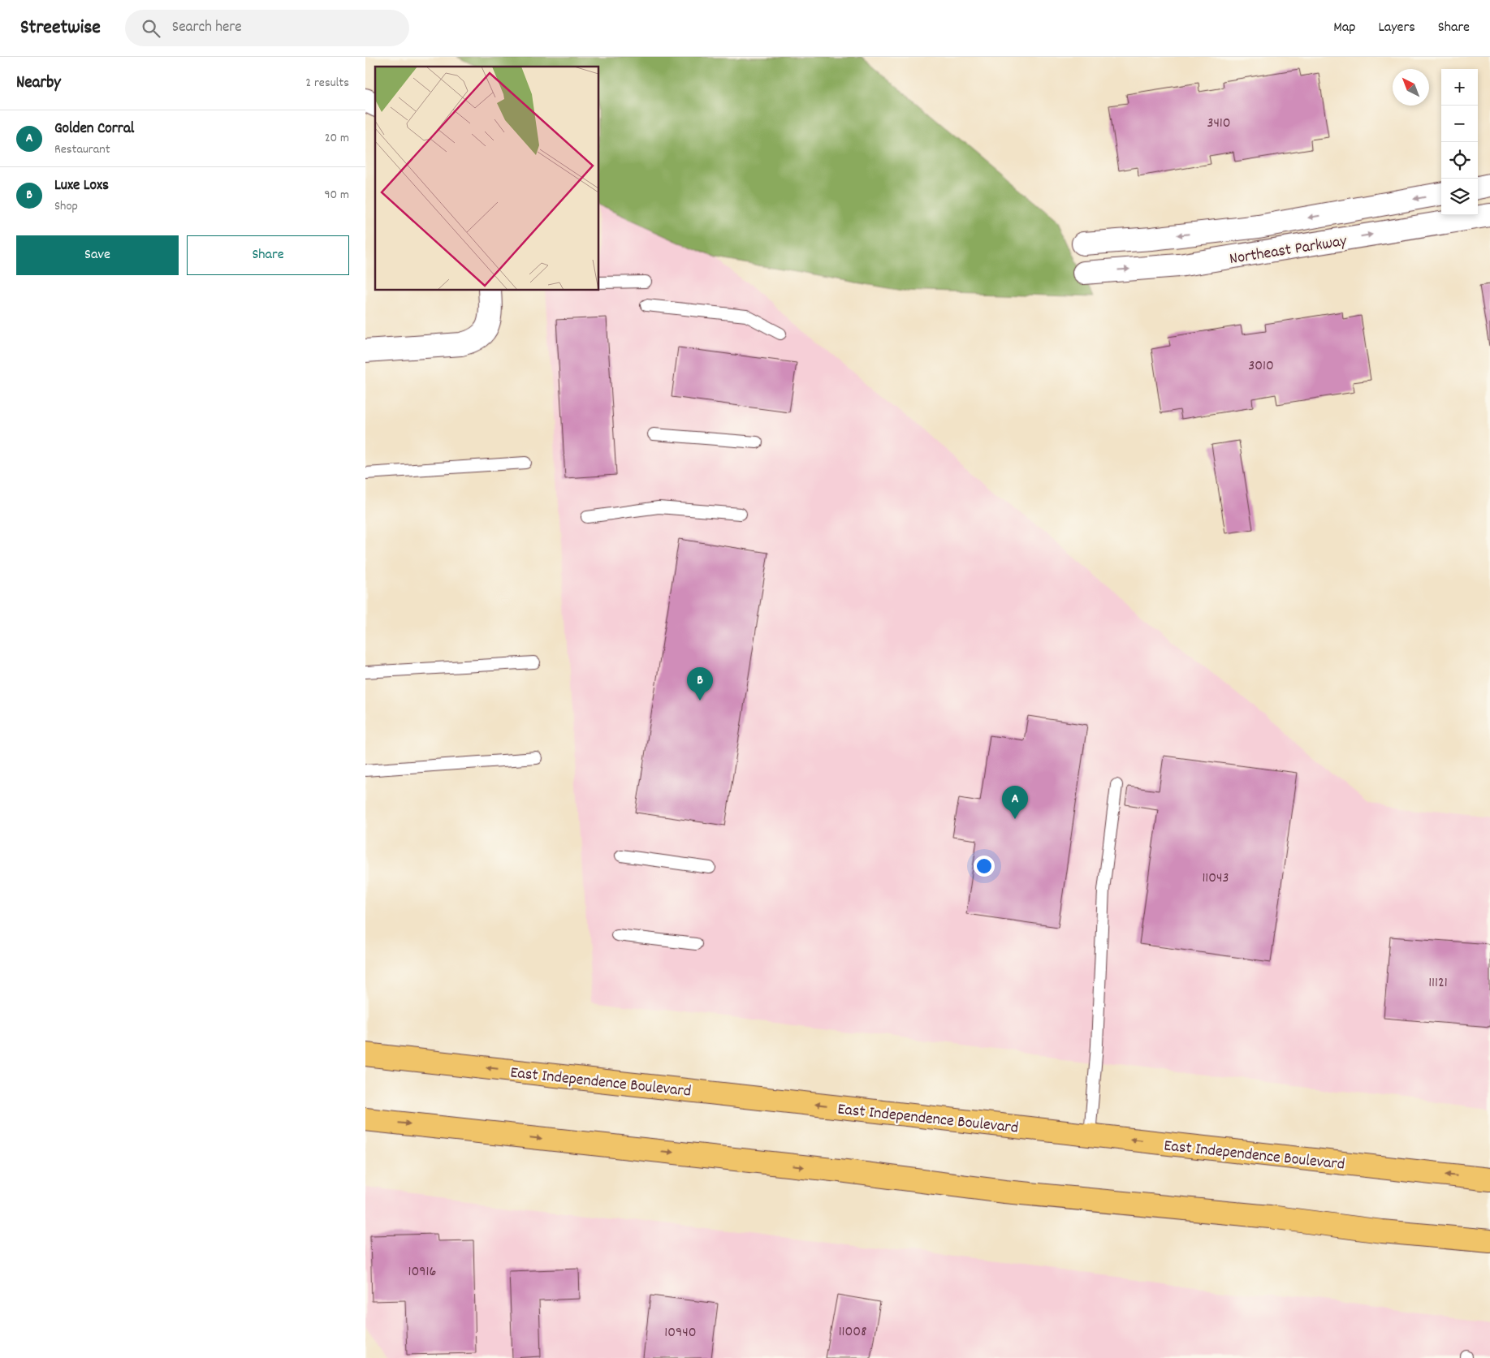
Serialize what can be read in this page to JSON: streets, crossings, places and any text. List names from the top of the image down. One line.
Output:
{"streets":{"highway":["East Independence Boulevard"],"street":["Northeast Parkway"]},"house_numbers":["3410","3010","11043","11121","10916","11008","10940"],"north":"top left","page":{"header":"Streetwise","search":"Search here","nav":["Map","Layers","Share"],"heading":["Nearby","2 results"],"map_buttons":["+","−"],"list":[{"mark":"A","name":"Golden Corral","note":"Restaurant","value":"20 m"},{"mark":"B","name":"Luxe Loxs","note":"Shop","value":"90 m"}],"buttons":["Save","Share"],"pins":["B","A"]}}
